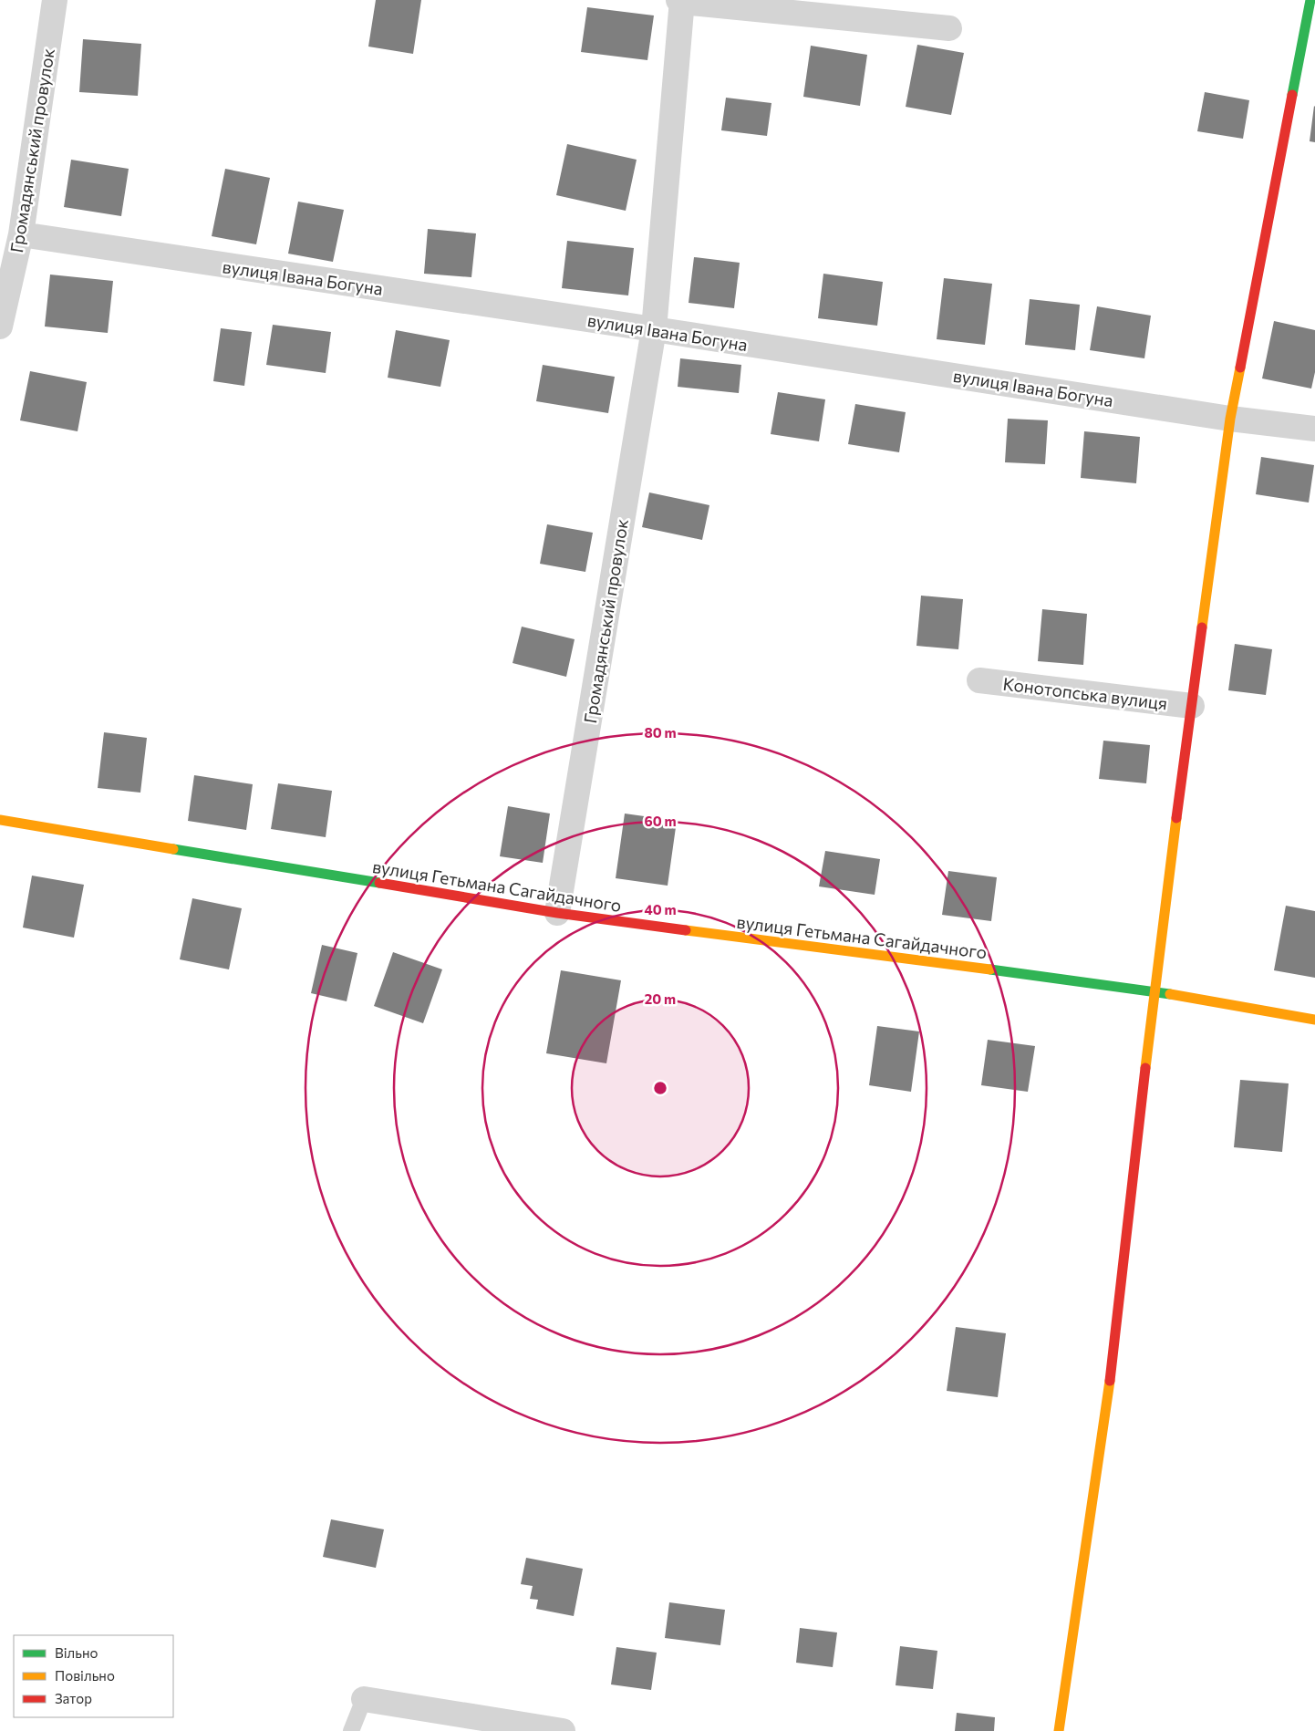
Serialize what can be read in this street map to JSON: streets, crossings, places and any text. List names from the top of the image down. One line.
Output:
{"streets":{"street":["Громадянський провулок","вулиця Івана Богуна","Конотопська вулиця","вулиця Гетьмана Сагайдачного"]},"crossings":[["Громадянський провулок","вулиця Івана Богуна"],["Громадянський провулок","вулиця Гетьмана Сагайдачного"]],"legend":["Вільно","Повільно","Затор"],"rings":["80 m","60 m","40 m","20 m"]}
